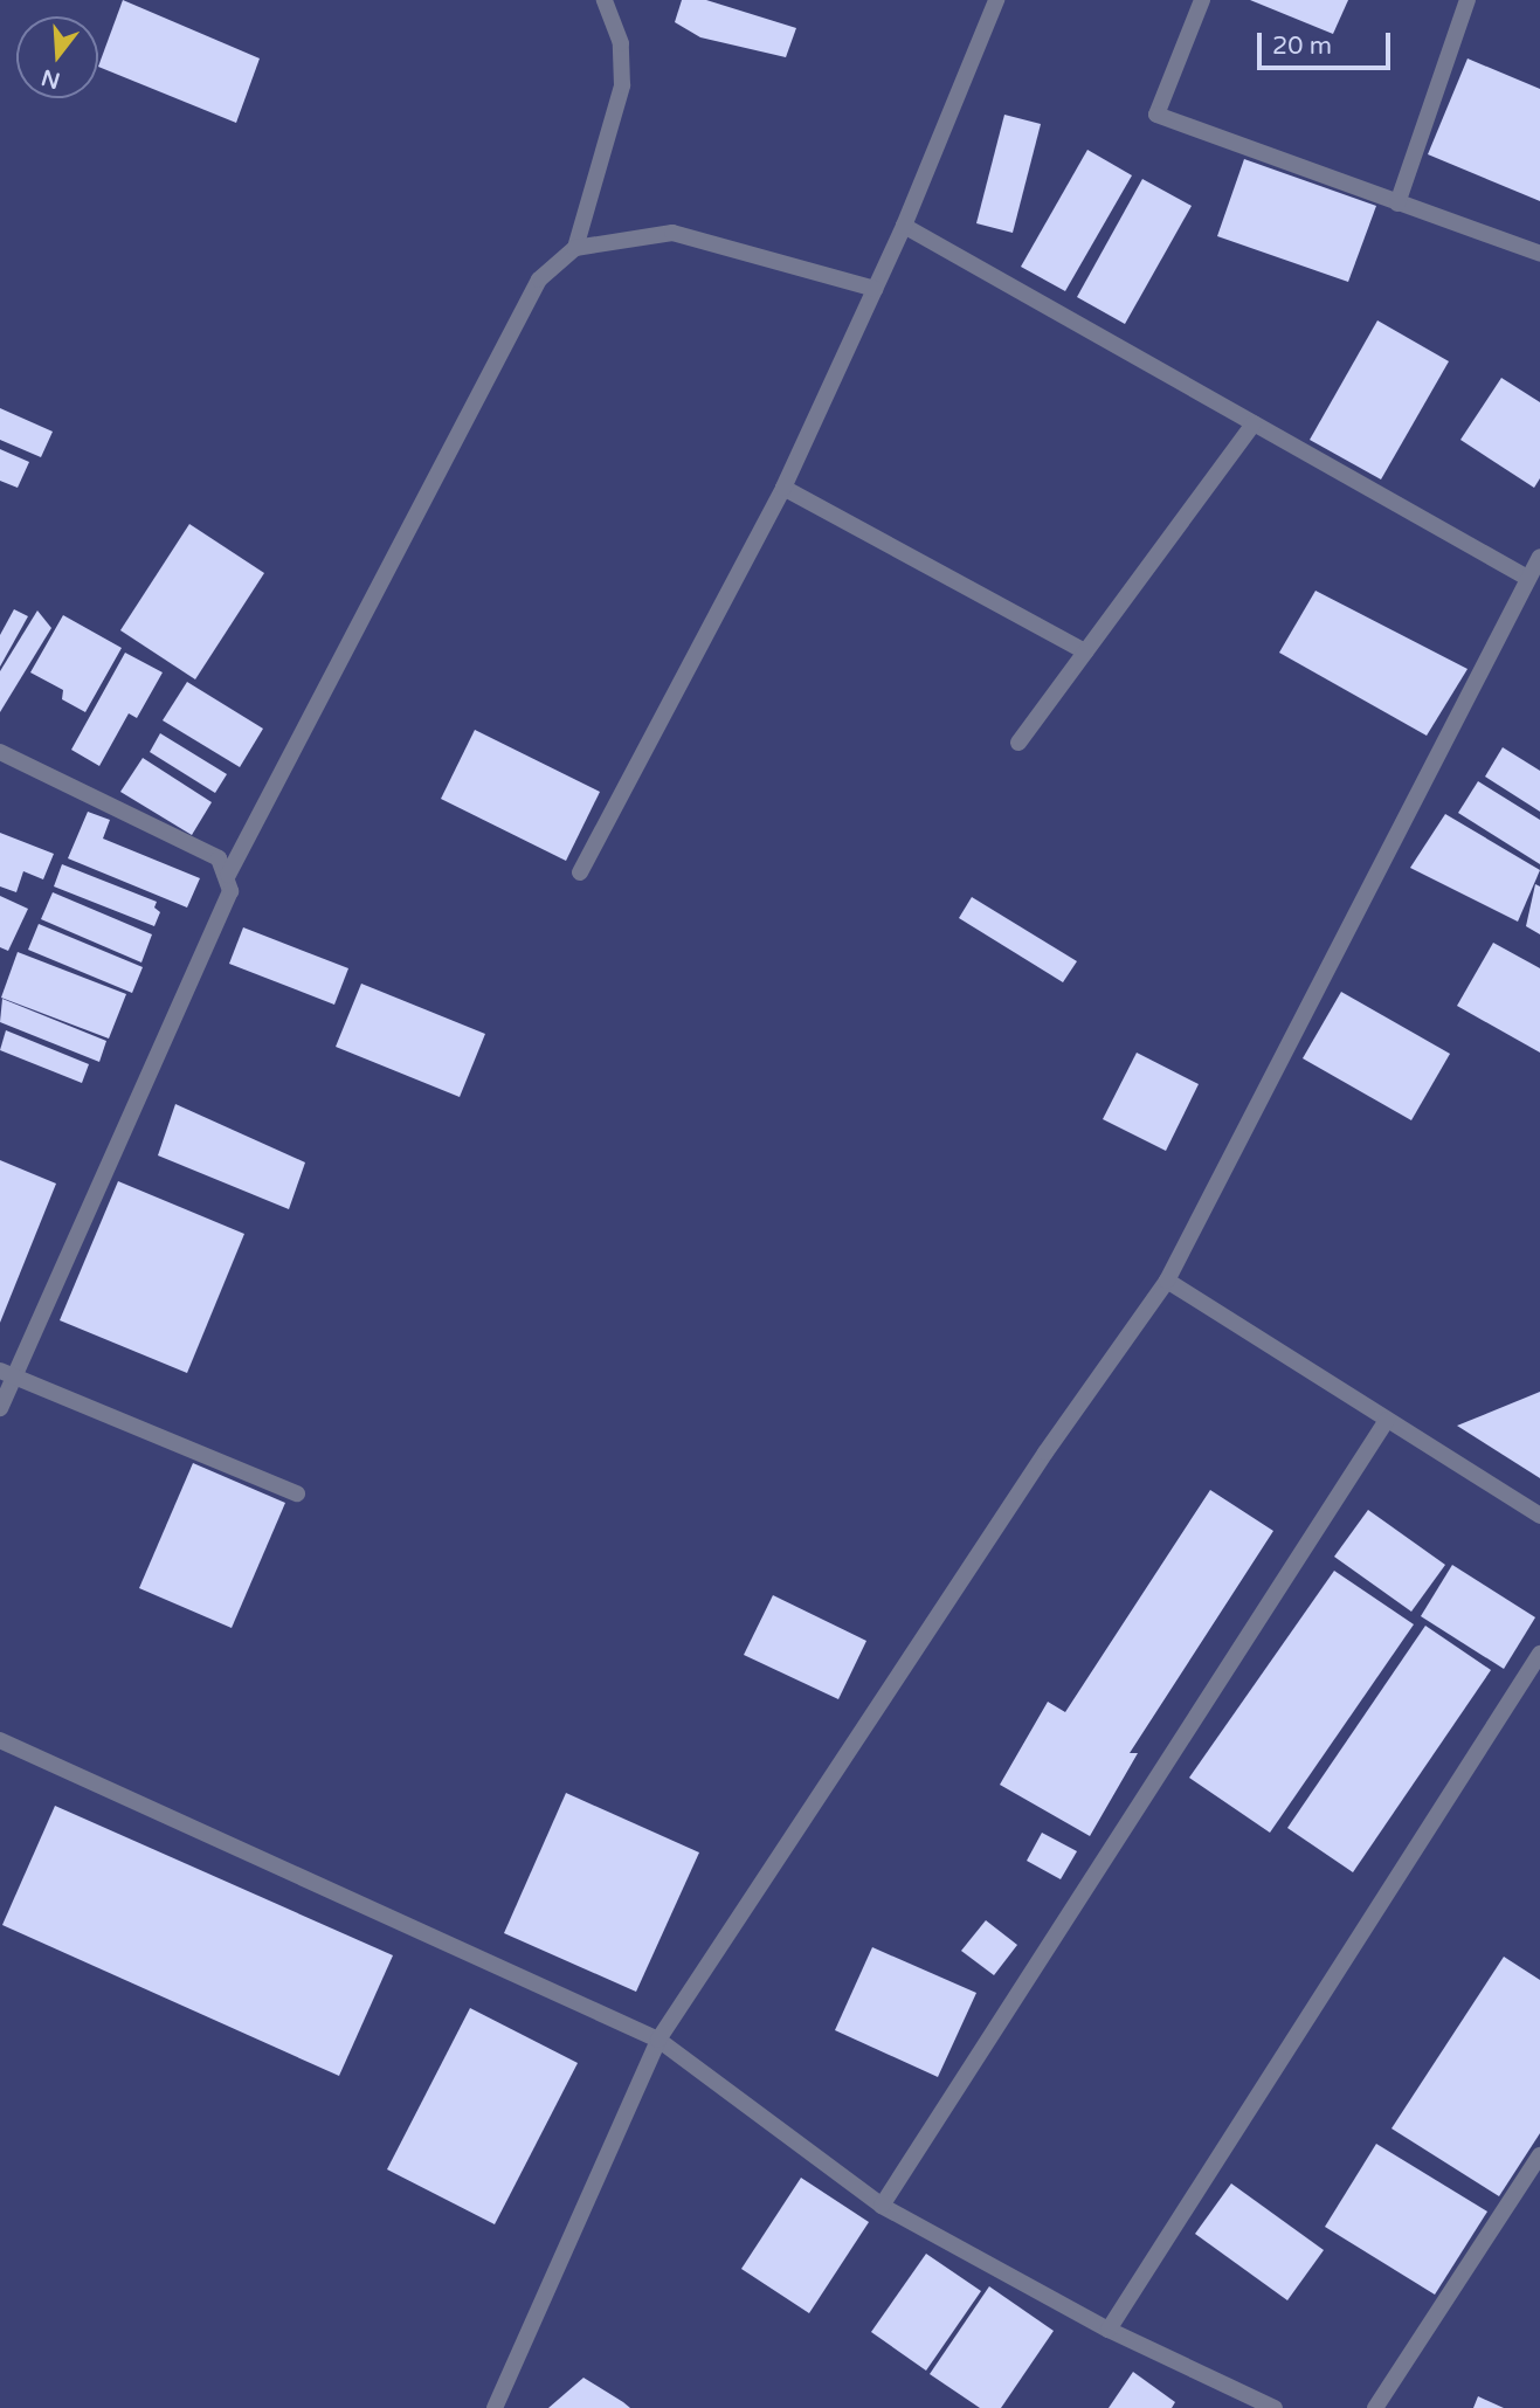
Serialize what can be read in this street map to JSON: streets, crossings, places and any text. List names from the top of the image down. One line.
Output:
{"scale_bar":"20 m","north":"bottom"}
